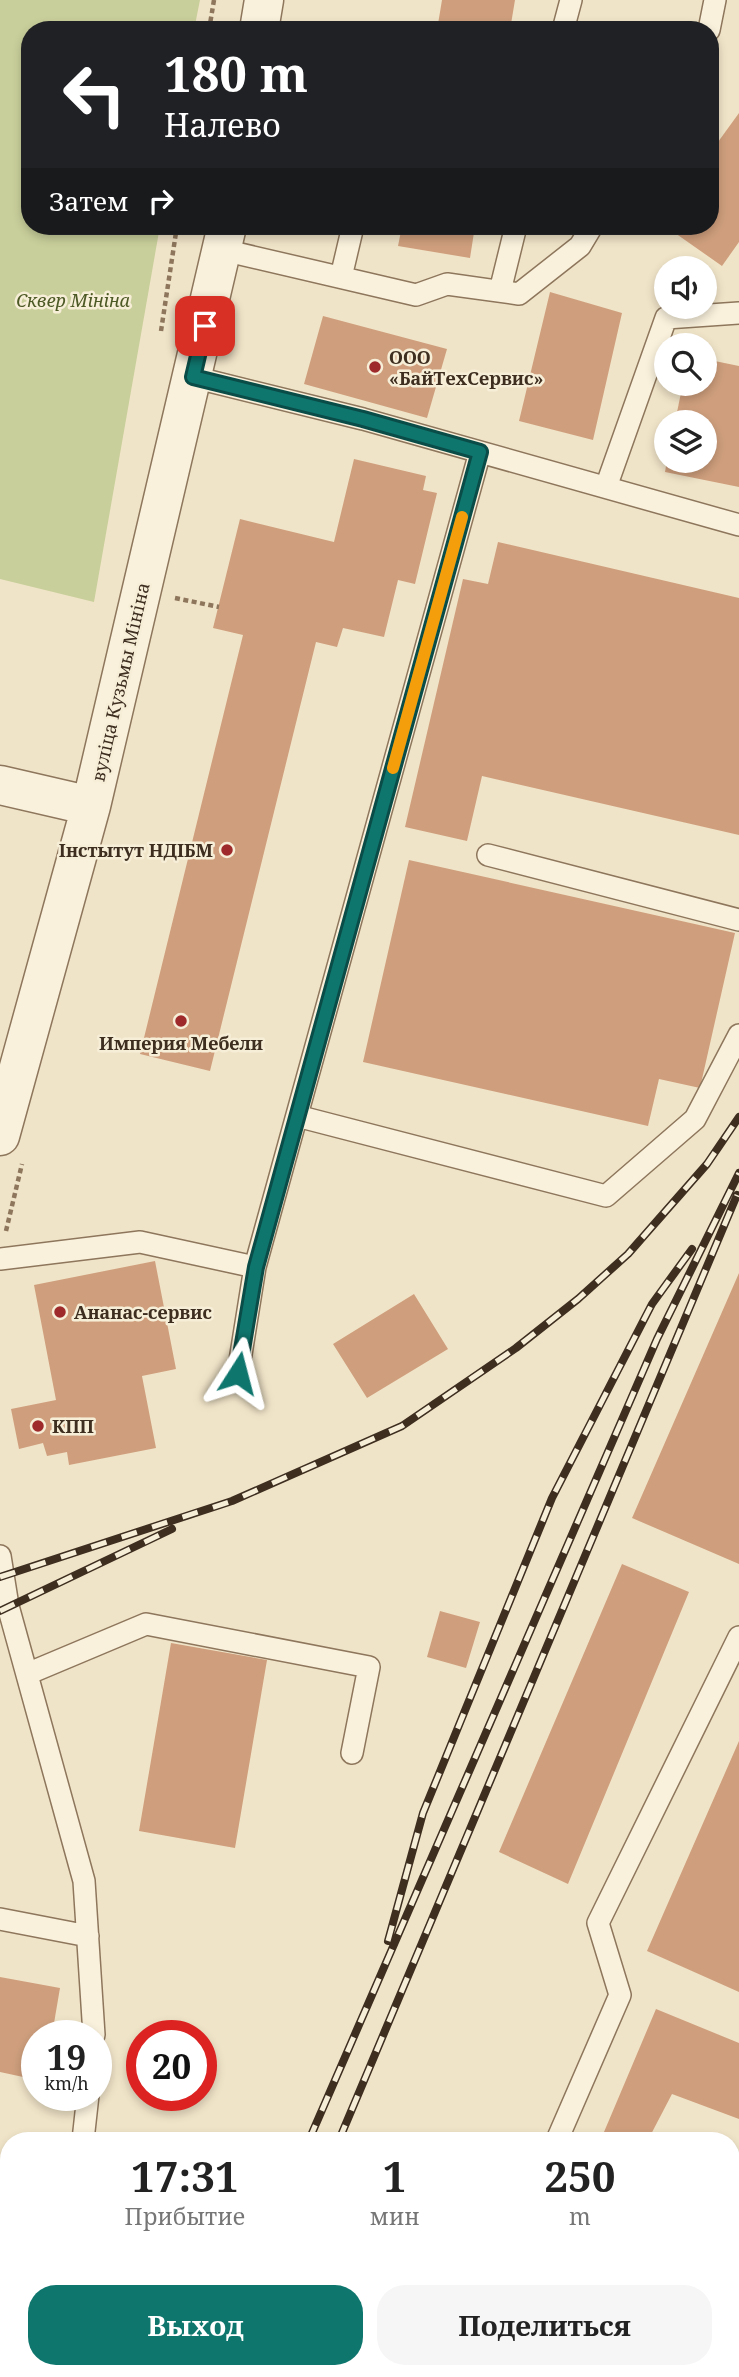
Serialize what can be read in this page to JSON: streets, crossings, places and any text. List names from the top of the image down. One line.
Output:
{"streets":{"street":["вуліца Кузьмы Мініна"]},"parks":["Сквер Мініна"],"places":["ООО «БайТехСервис»","Інстытут НДІБМ","Империя Мебели","Ананас-сервис","КПП"],"page":{"turn":["180 m","Налево"],"then":"Затем","speed":"19 km/h","limit":"20","eta":["17:31","Прибытие","1","мин","250","m"],"buttons":["Выход","Поделиться"]}}
